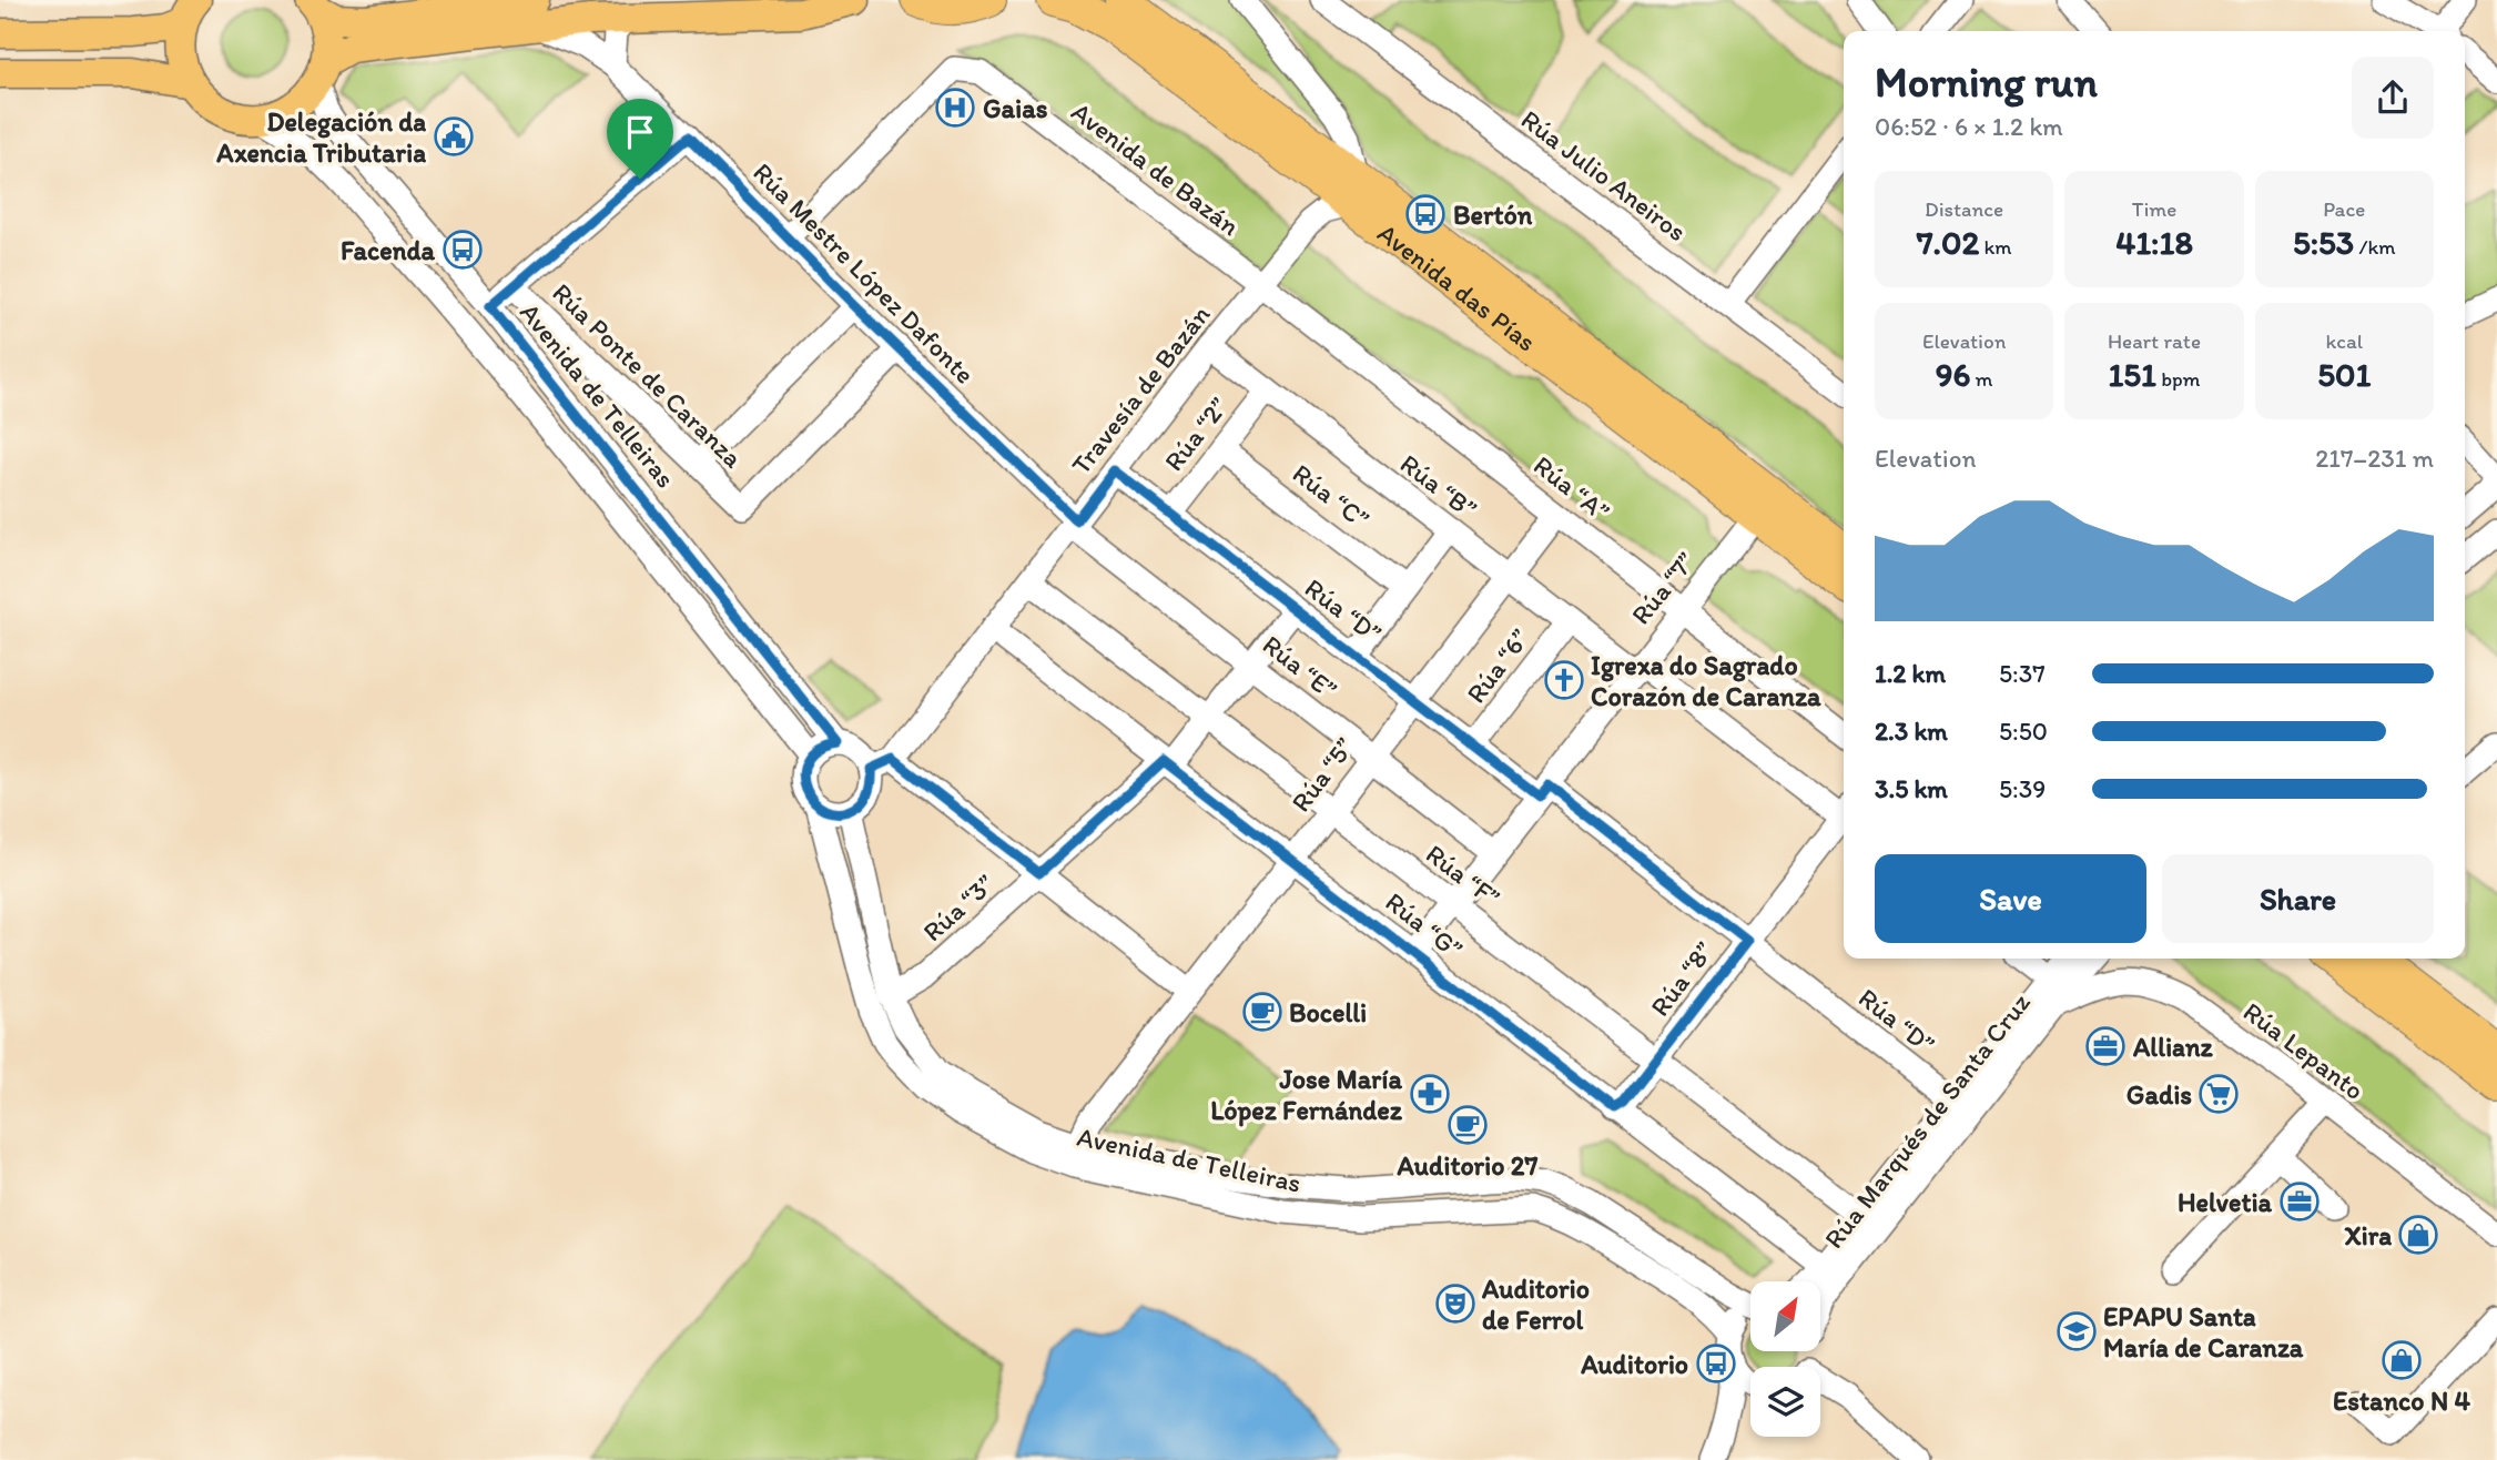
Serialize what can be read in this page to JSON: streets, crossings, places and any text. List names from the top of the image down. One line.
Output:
{"streets":{"highway":["Avenida das Pías"],"street":["Avenida de Bazán","Rúa Julio Aneiros","Rúa Mestre López Dafonte","Rúa Ponte de Caranza","Travesía de Bazán","Avenida de Telleiras","Rúa “2”","Rúa “B”","Rúa “A”","Rúa “C”","Rúa “7”","Rúa “D”","Rúa “6”","Rúa “E”","Rúa “5”","Rúa “F”","Rúa “3”","Rúa “G”","Rúa “8”","Rúa Lepanto","Rúa Marqués de Santa Cruz"]},"crossings":[["Avenida de Bazán","Rúa Mestre López Dafonte"],["Avenida de Bazán","Travesía de Bazán"],["Avenida de Bazán","Rúa “A”"],["Rúa Mestre López Dafonte","Rúa Ponte de Caranza"],["Rúa Mestre López Dafonte","Travesía de Bazán"],["Rúa Mestre López Dafonte","Rúa “E”"],["Avenida das Pías","Travesía de Bazán"],["Avenida das Pías","Rúa “7”"],["Travesía de Bazán","Avenida de Telleiras"],["Travesía de Bazán","Rúa “B”"],["Travesía de Bazán","Rúa “A”"],["Travesía de Bazán","Rúa “D”"],["Travesía de Bazán","Rúa “E”"],["Travesía de Bazán","Rúa “F”"],["Travesía de Bazán","Rúa “G”"],["Avenida de Telleiras","Rúa “5”"],["Avenida de Telleiras","Rúa “3”"],["Rúa “2”","Rúa “B”"],["Rúa “2”","Rúa “C”"],["Rúa “2”","Rúa “D”"],["Rúa “B”","Rúa “7”"],["Rúa “B”","Rúa “6”"],["Rúa “B”","Rúa “5”"],["Rúa “A”","Rúa “7”"],["Rúa “A”","Rúa “5”"],["Rúa “7”","Rúa “D”"],["Rúa “7”","Rúa “E”"],["Rúa “7”","Rúa “F”"],["Rúa “7”","Rúa “G”"],["Rúa “D”","Rúa “6”"],["Rúa “D”","Rúa “5”"],["Rúa “D”","Rúa “3”"],["Rúa “D”","Rúa “8”"],["Rúa “D”","Rúa Marqués de Santa Cruz"],["Rúa “E”","Rúa “5”"],["Rúa “E”","Rúa “3”"],["Rúa “5”","Rúa “F”"],["Rúa “5”","Rúa “G”"],["Rúa “F”","Rúa “3”"],["Rúa “F”","Rúa “8”"],["Rúa “F”","Rúa Marqués de Santa Cruz"],["Rúa “3”","Rúa “G”"],["Rúa “G”","Rúa “8”"],["Rúa “G”","Rúa Marqués de Santa Cruz"],["Rúa Lepanto","Rúa Marqués de Santa Cruz"]],"places":{"hospital":["Gaias"],"public building":["Delegación da Axencia Tributaria"],"bus stop":["Bertón","Facenda","Auditorio"],"church":["Igrexa do Sagrado Corazón de Caranza"],"cafe":["Bocelli","Auditorio 27"],"office":["Allianz","Helvetia"],"pharmacy":["Jose María López Fernández"],"supermarket":["Gadis"],"shop":["Xira","Estanco N 4"],"theatre":["Auditorio de Ferrol"],"school or university":["EPAPU Santa María de Caranza"]},"north":"top right","page":{"heading":["Morning run","06:52 · 6 × 1.2 km"],"stats":[["Distance","7.02 km"],["Time","41:18"],["Pace","5:53 /km"],["Elevation","96 m"],["Heart rate","151 bpm"],["kcal","501"]],"chart":["Elevation","217–231 m"],"list":[{"name":"1.2 km","note":"5:37"},{"name":"2.3 km","note":"5:50"},{"name":"3.5 km","note":"5:39"}],"buttons":["Save","Share"]}}
